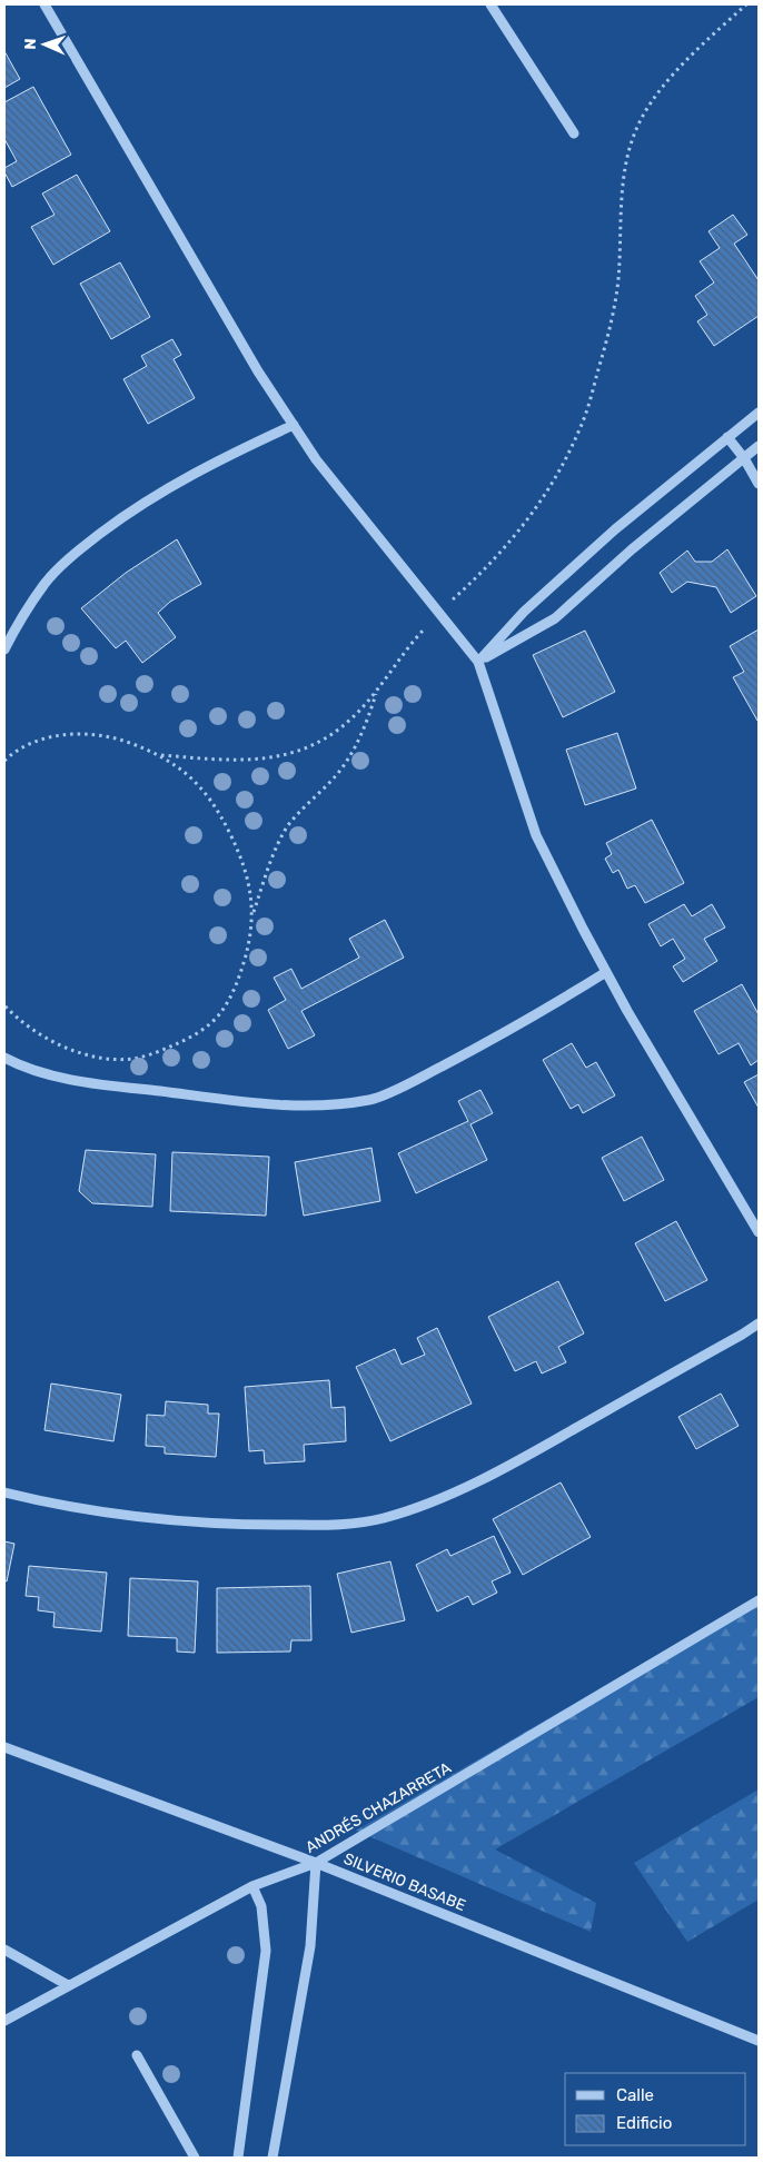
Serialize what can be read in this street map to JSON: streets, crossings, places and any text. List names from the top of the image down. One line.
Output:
{"streets":{"street":["ANDRÉS CHAZARRETA","SILVERIO BASABE"]},"crossings":[["ANDRÉS CHAZARRETA","SILVERIO BASABE"]],"legend":["Calle","Edificio"],"north":"left"}
